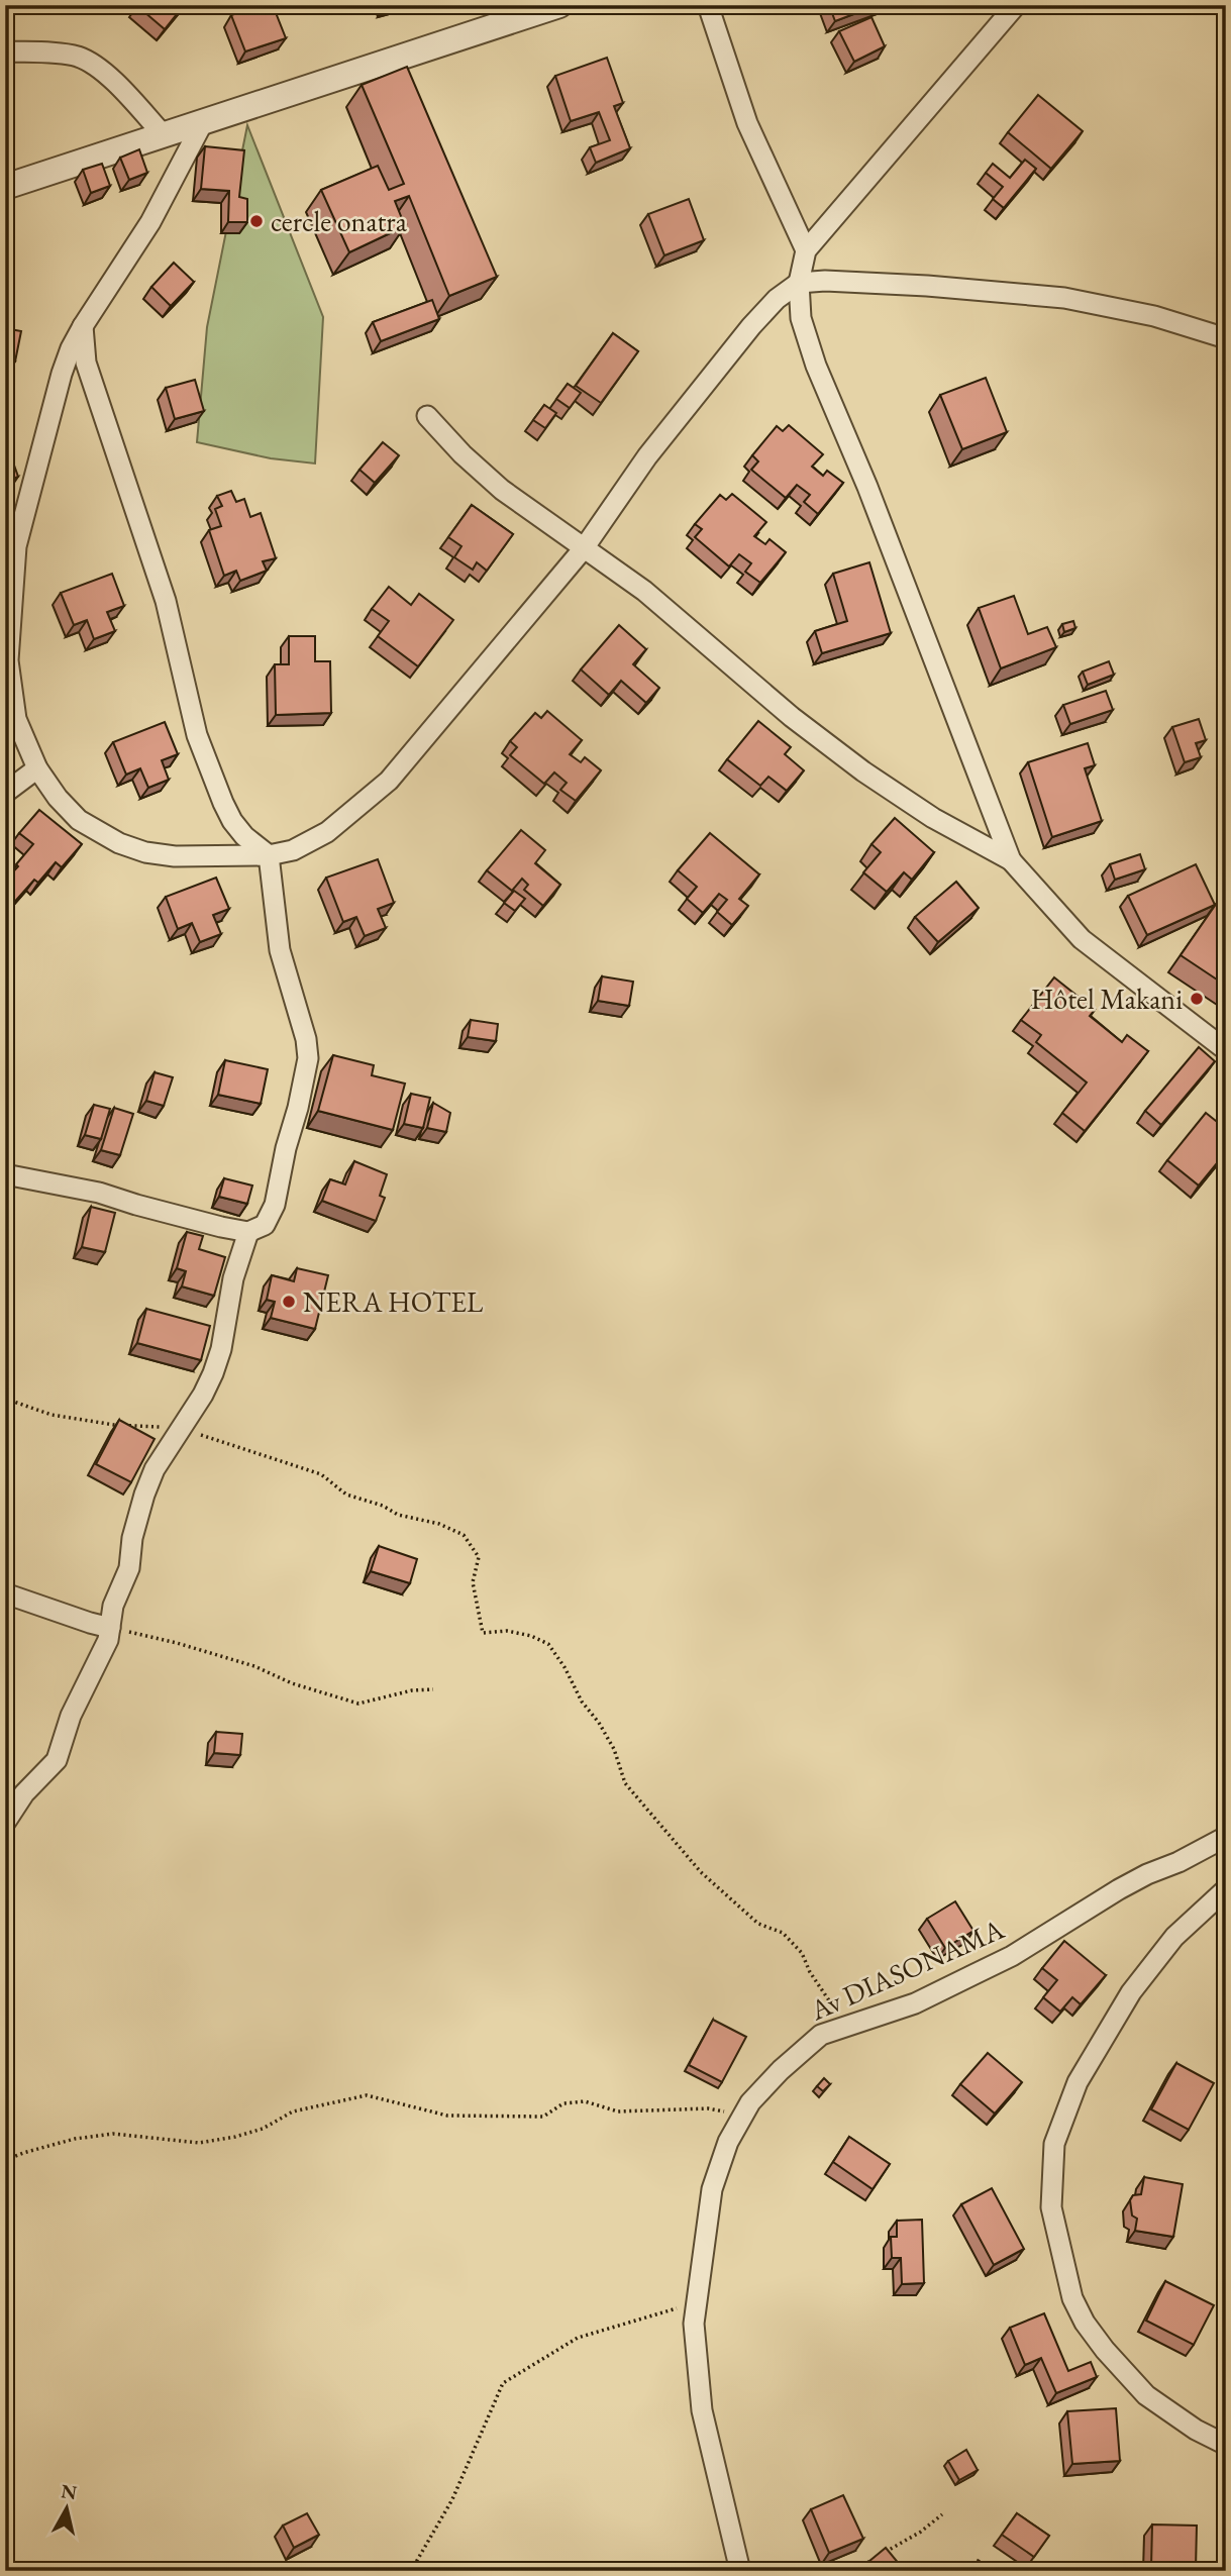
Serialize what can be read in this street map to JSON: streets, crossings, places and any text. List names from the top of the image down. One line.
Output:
{"streets":{"street":["Av DIASONAMA"]},"places":["cercle onatra","Hôtel Makani","NERA HOTEL"],"north":"top"}
